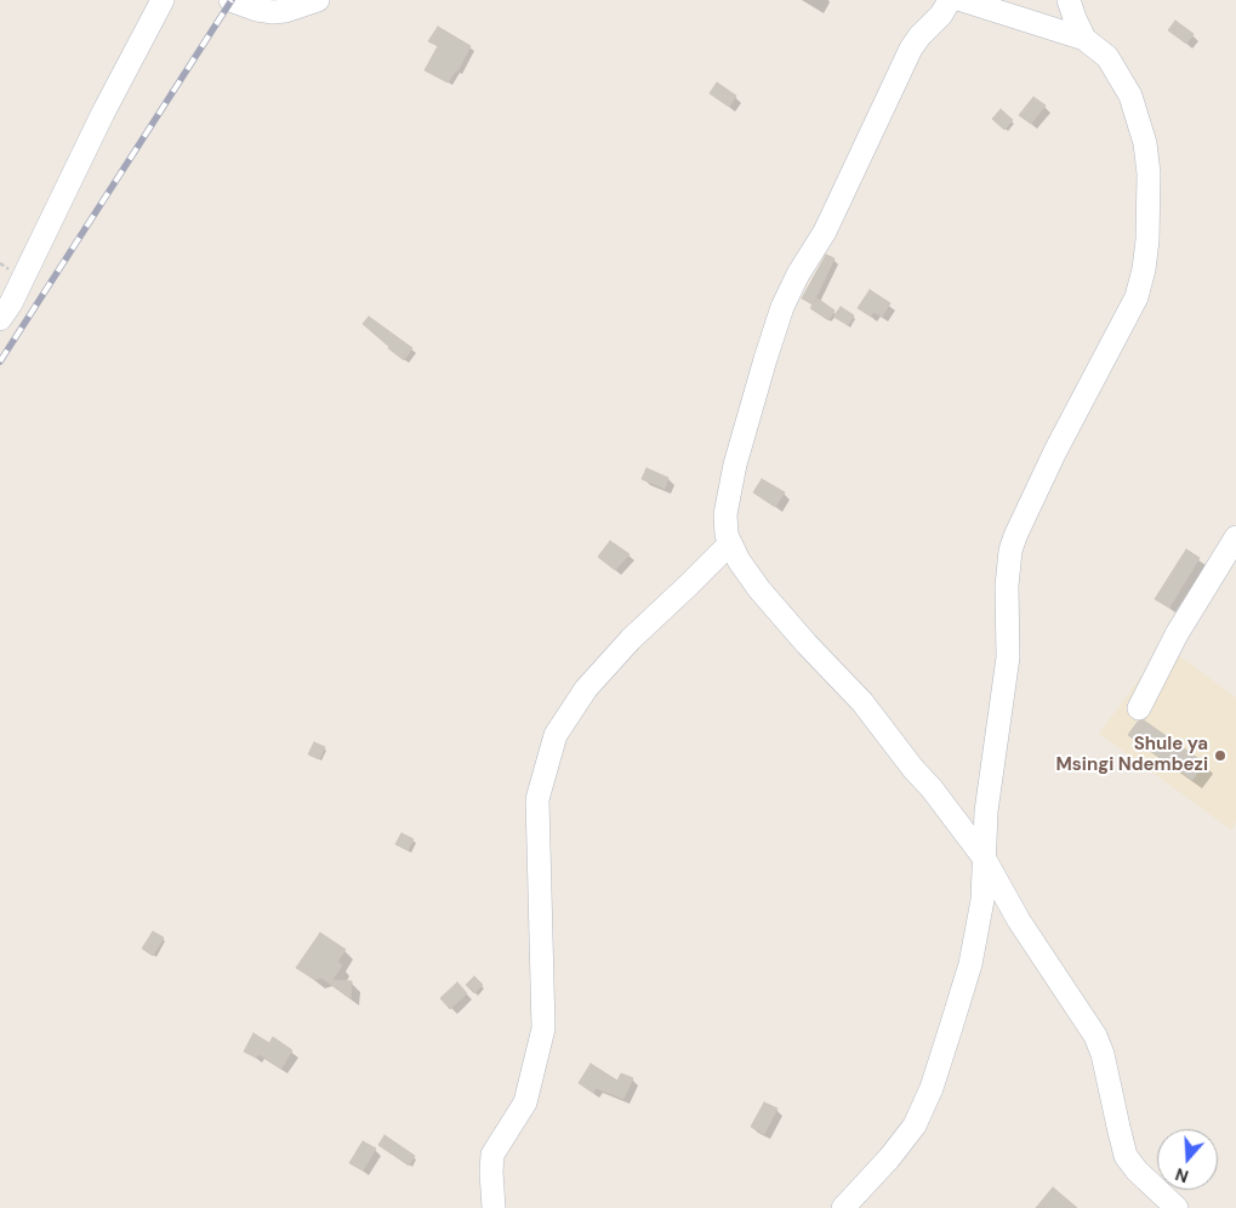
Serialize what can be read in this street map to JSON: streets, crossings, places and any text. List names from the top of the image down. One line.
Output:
{"places":["Shule ya Msingi Ndembezi"],"north":"bottom"}
